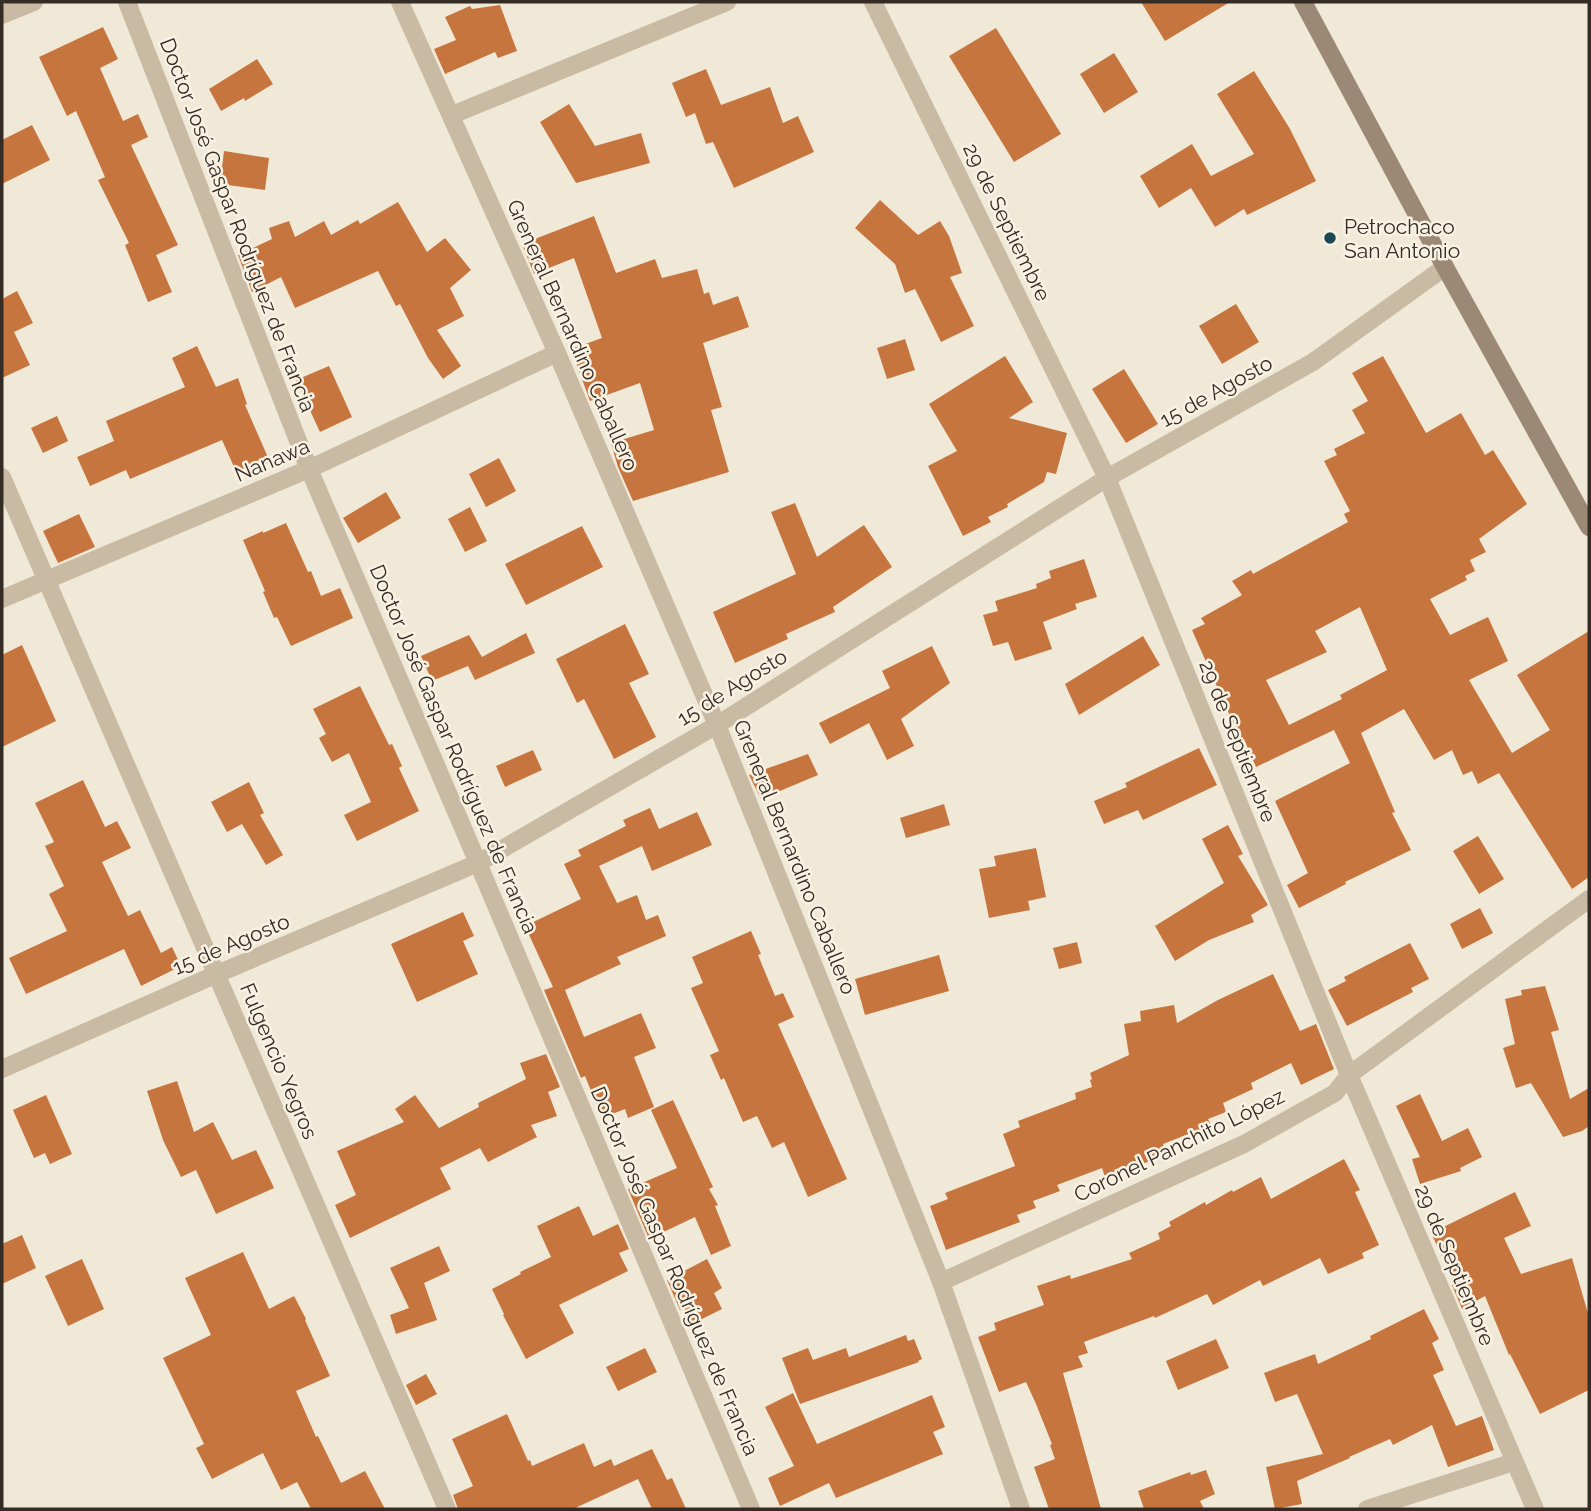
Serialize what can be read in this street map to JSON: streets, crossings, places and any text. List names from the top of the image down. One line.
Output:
{"streets":{"street":["29 de Septiembre","Doctor José Gaspar Rodríguez de Francia","Greneral Bernardino Caballero","15 de Agosto","Nanawa","Fulgencio Yegros","Coronel Panchito López"]},"crossings":[["29 de Septiembre","15 de Agosto"],["29 de Septiembre","Coronel Panchito López"],["Doctor José Gaspar Rodríguez de Francia","15 de Agosto"],["Doctor José Gaspar Rodríguez de Francia","Nanawa"],["Greneral Bernardino Caballero","15 de Agosto"],["Greneral Bernardino Caballero","Nanawa"],["Greneral Bernardino Caballero","Coronel Panchito López"],["15 de Agosto","Fulgencio Yegros"],["Nanawa","Fulgencio Yegros"]],"places":["Petrochaco San Antonio"]}
